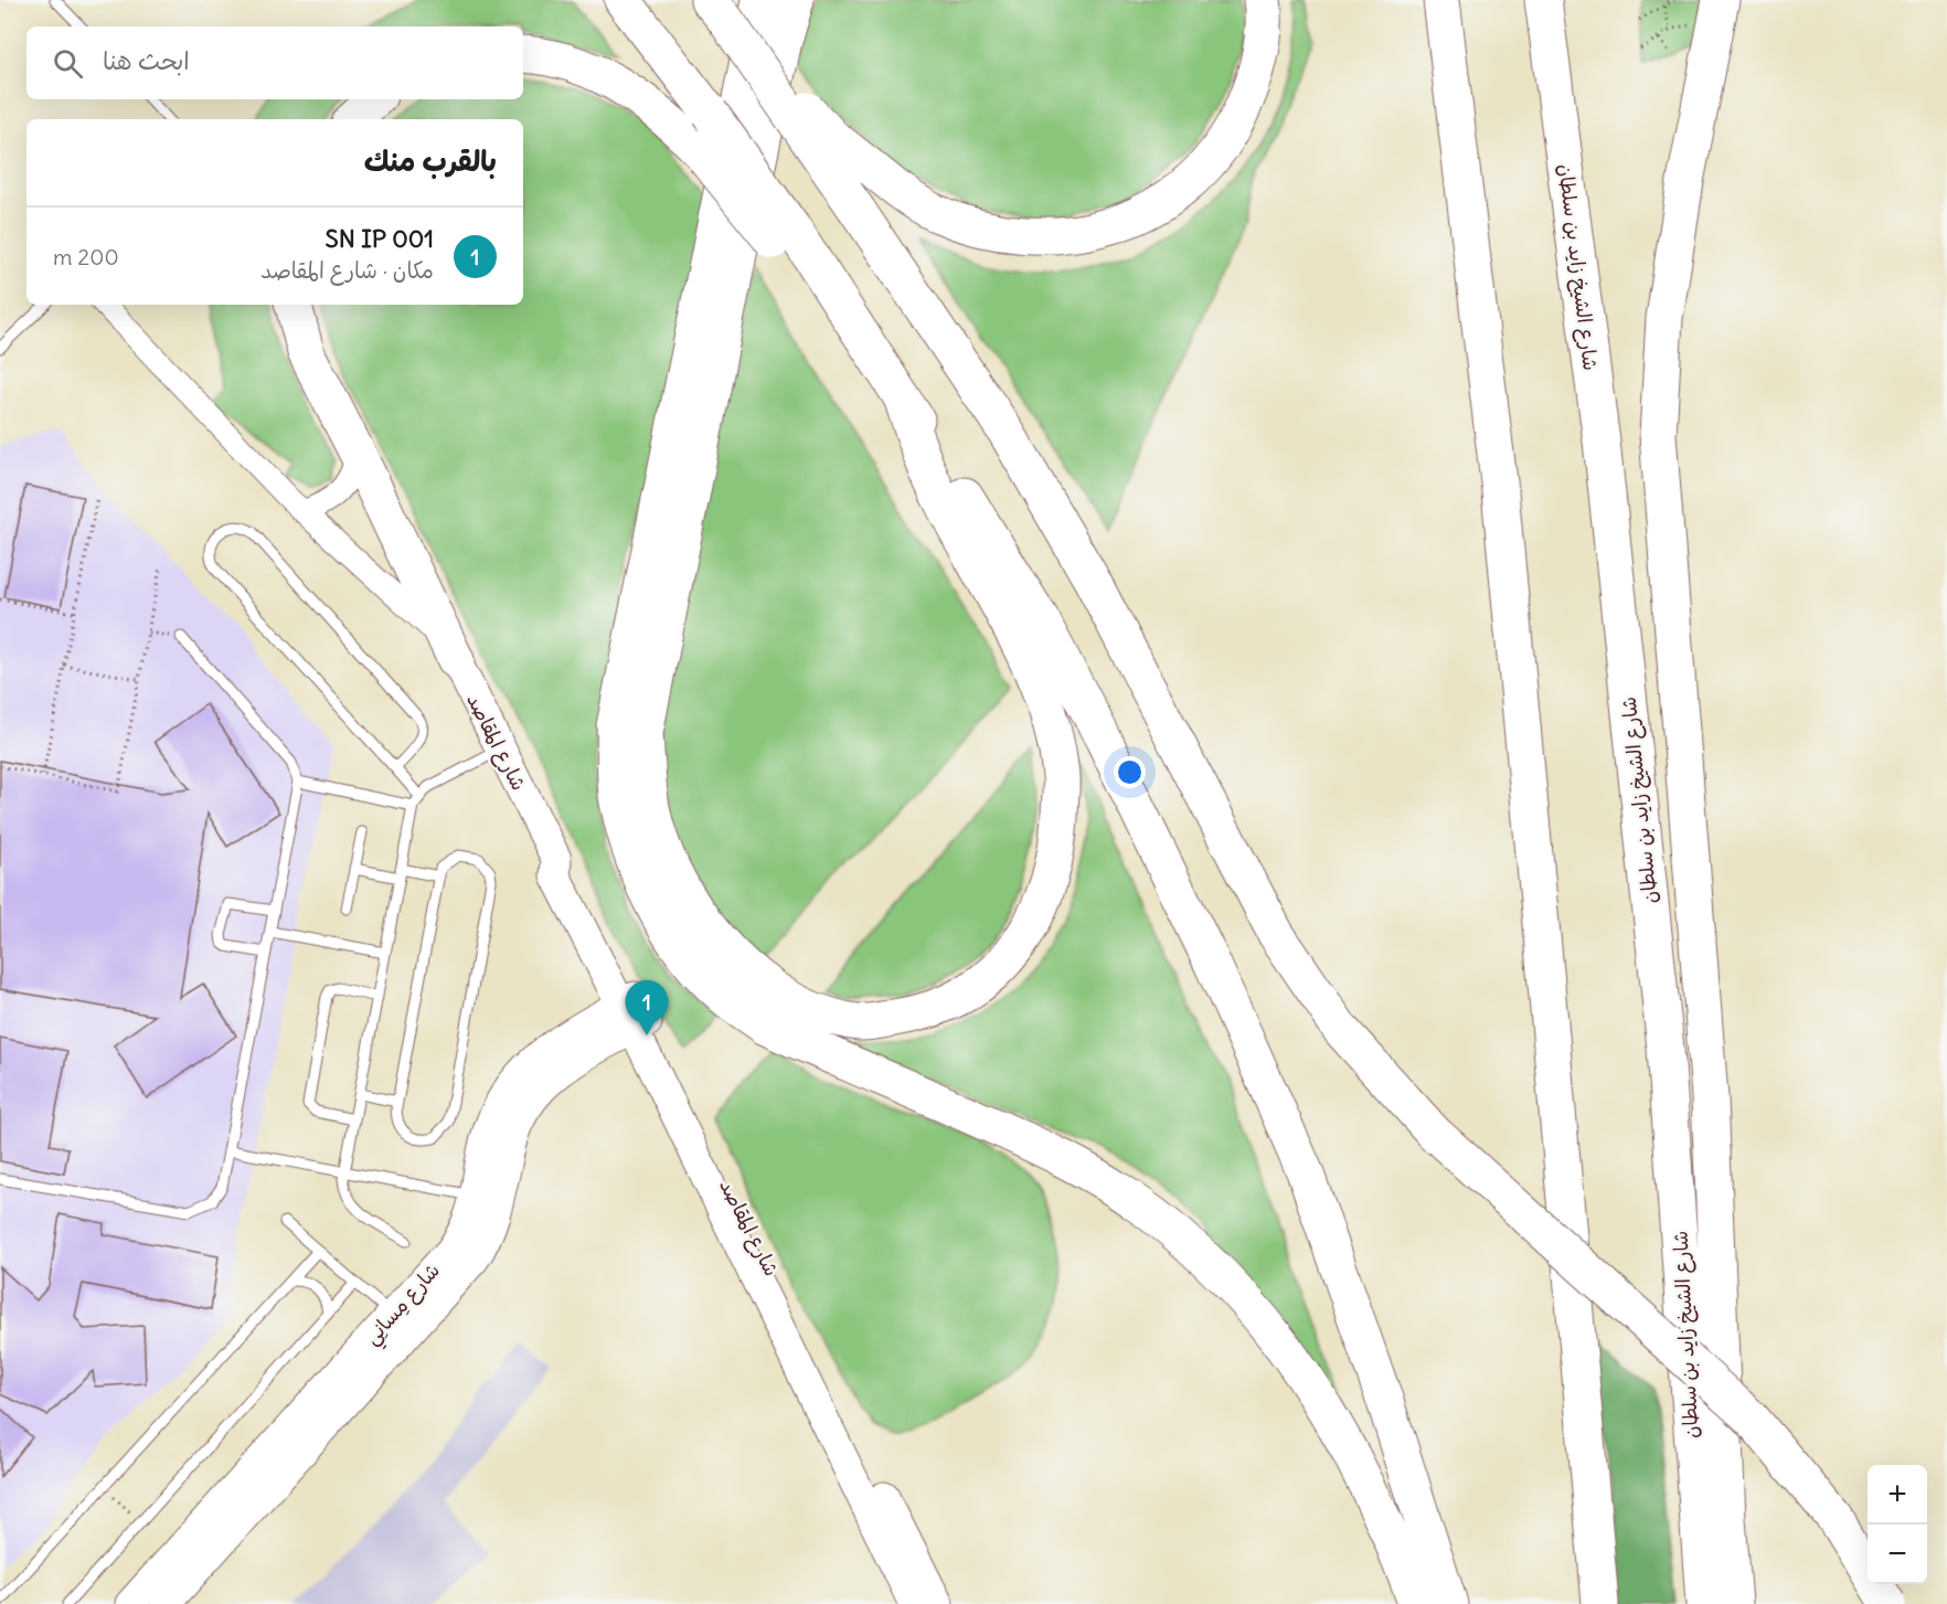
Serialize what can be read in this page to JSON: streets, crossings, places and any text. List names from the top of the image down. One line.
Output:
{"streets":{"highway":["شارع الشيخ زايد بن سلطان"],"street":["شارع المقاصد","شارع مِسانِي"]},"crossings":[["شارع المقاصد","شارع مِسانِي"]],"page":{"search":"ابحث هنا","heading":"بالقرب منك","list":[{"mark":"1","name":"SN IP 001","note":"مكان · شارع المقاصد","value":"200 m"}],"pins":"1","map_buttons":["+","−"]}}
